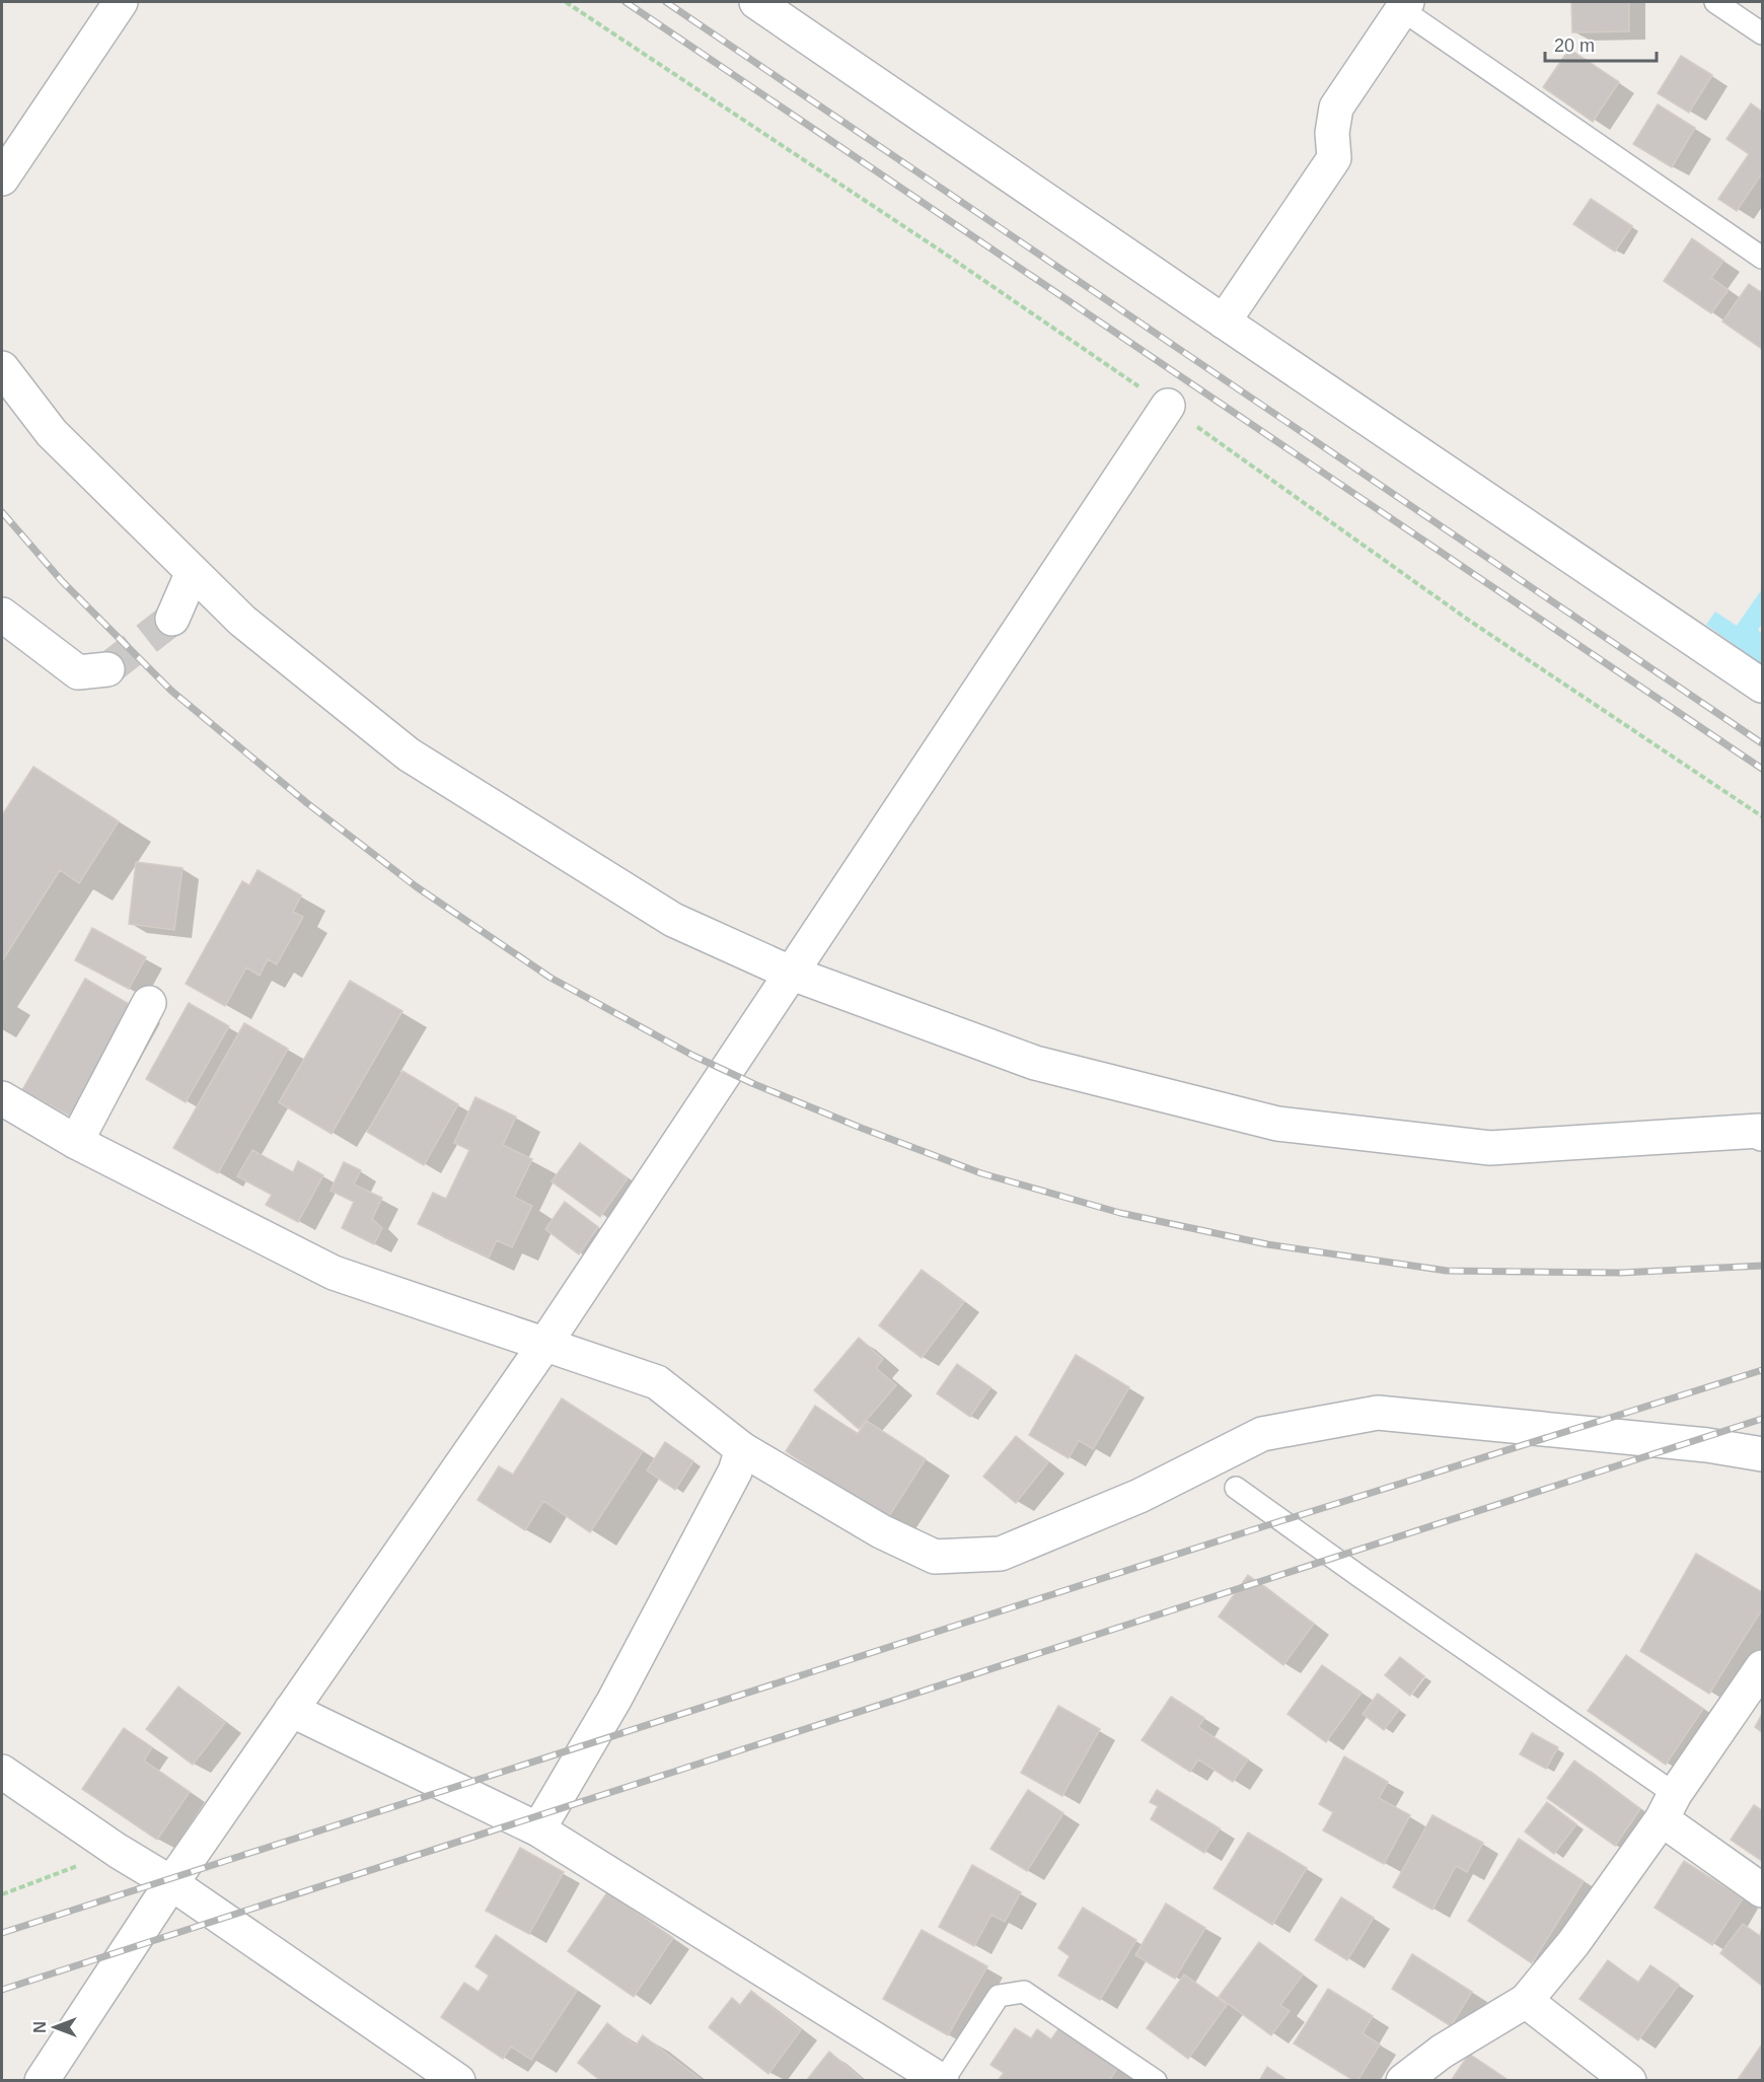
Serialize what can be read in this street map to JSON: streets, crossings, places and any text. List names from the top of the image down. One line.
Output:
{"scale_bar":"20 m","north":"left"}
